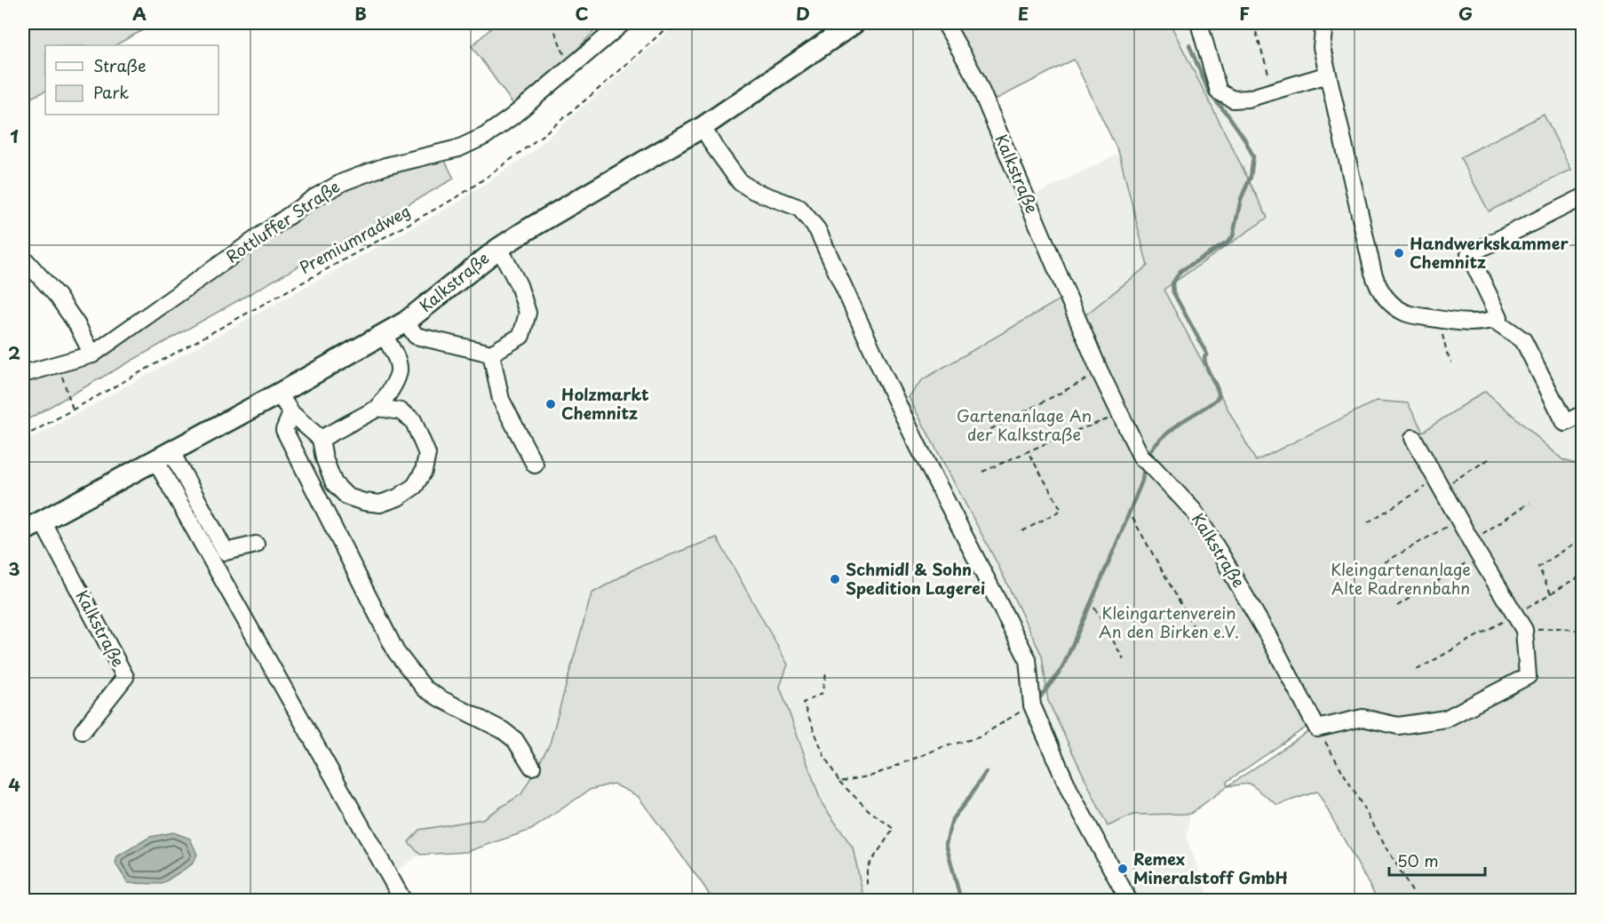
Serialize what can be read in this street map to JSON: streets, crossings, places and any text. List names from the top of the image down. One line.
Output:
{"streets":{"main road":["Kalkstraße"],"street":["Rottluffer Straße"],"path":["Premiumradweg"]},"parks":["Gartenanlage An der Kalkstraße","Kleingartenanlage Alte Radrennbahn","Kleingartenverein An den Birken e.V."],"places":["Handwerkskammer Chemnitz","Holzmarkt Chemnitz","Schmidl & Sohn Spedition Lagerei","Remex Mineralstoff GmbH"],"legend":["Straße","Park"],"scale_bar":"50 m","grid":{"columns":["A","B","C","D","E","F","G"],"rows":["1","2","3","4"]}}
